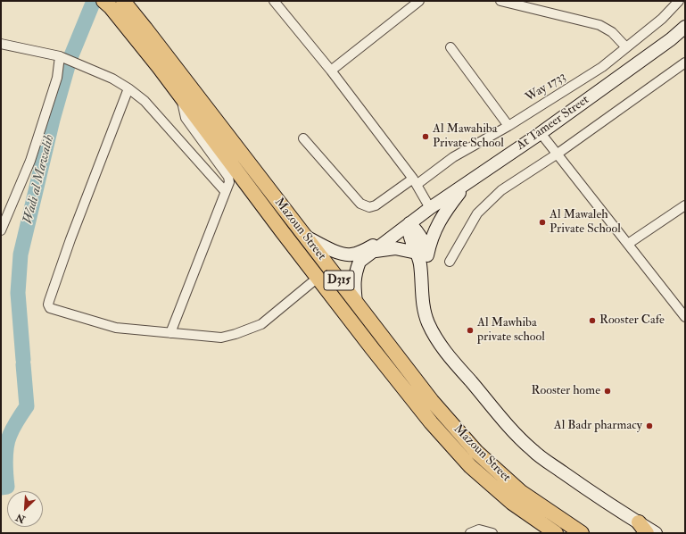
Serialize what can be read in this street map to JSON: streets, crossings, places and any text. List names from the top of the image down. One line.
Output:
{"streets":{"main road":["At Tameer Street","Mazoun Street","D315"],"street":["Way 1733"]},"crossings":[["At Tameer Street","Mazoun Street"]],"water":["Wadi al Mawalih"],"places":["Al Mawahiba Private School","Al Mawaleh Private School","Rooster Cafe","Al Mawhiba private school","Rooster home","Al Badr pharmacy"],"north":"bottom left"}
